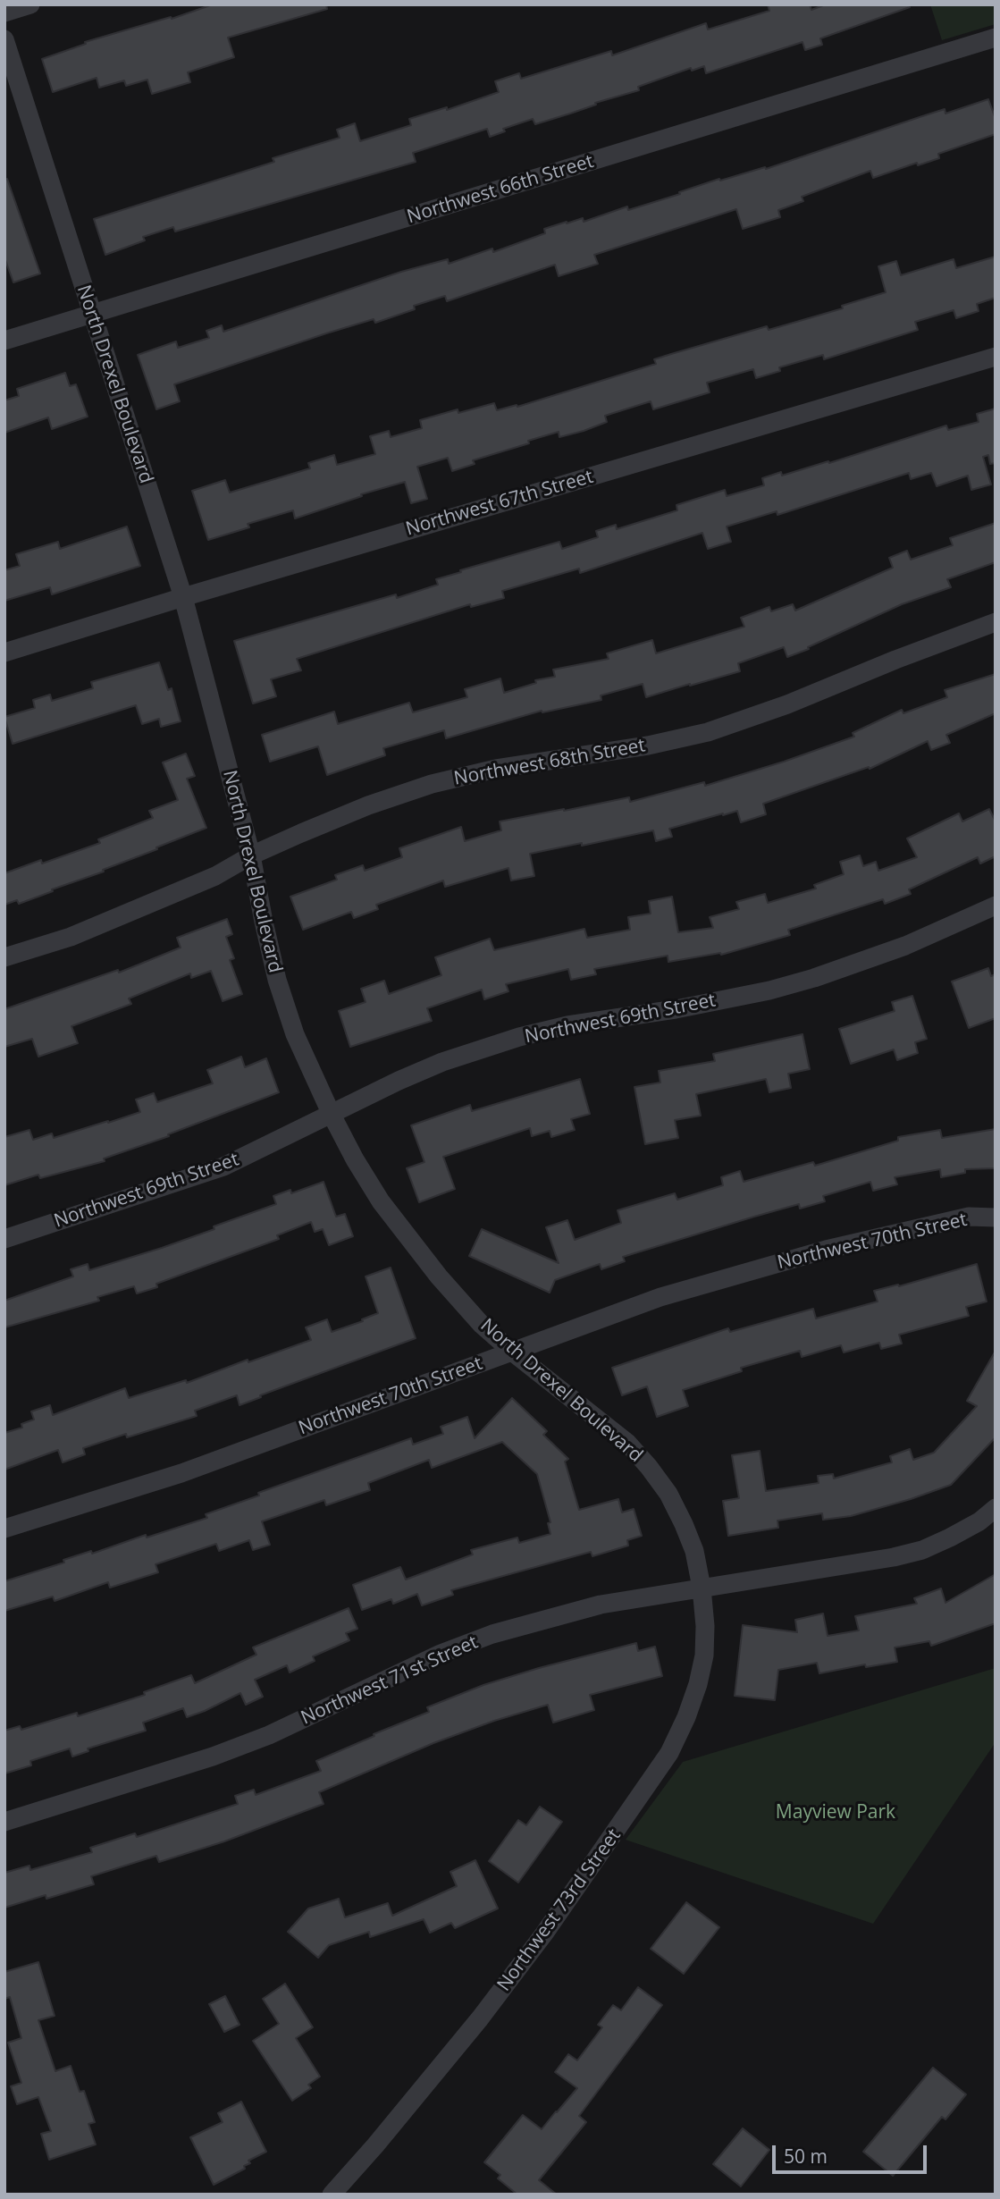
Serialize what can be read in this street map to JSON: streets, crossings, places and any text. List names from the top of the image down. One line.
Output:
{"streets":{"street":["Northwest 66th Street","North Drexel Boulevard","Northwest 67th Street","Northwest 68th Street","Northwest 69th Street","Northwest 70th Street","Northwest 71st Street","Northwest 73rd Street"]},"crossings":[["Northwest 66th Street","North Drexel Boulevard"],["North Drexel Boulevard","Northwest 67th Street"],["North Drexel Boulevard","Northwest 68th Street"],["North Drexel Boulevard","Northwest 69th Street"],["North Drexel Boulevard","Northwest 70th Street"],["North Drexel Boulevard","Northwest 71st Street"],["North Drexel Boulevard","Northwest 73rd Street"],["Northwest 71st Street","Northwest 73rd Street"]],"parks":["Mayview Park"],"scale_bar":"50 m"}
